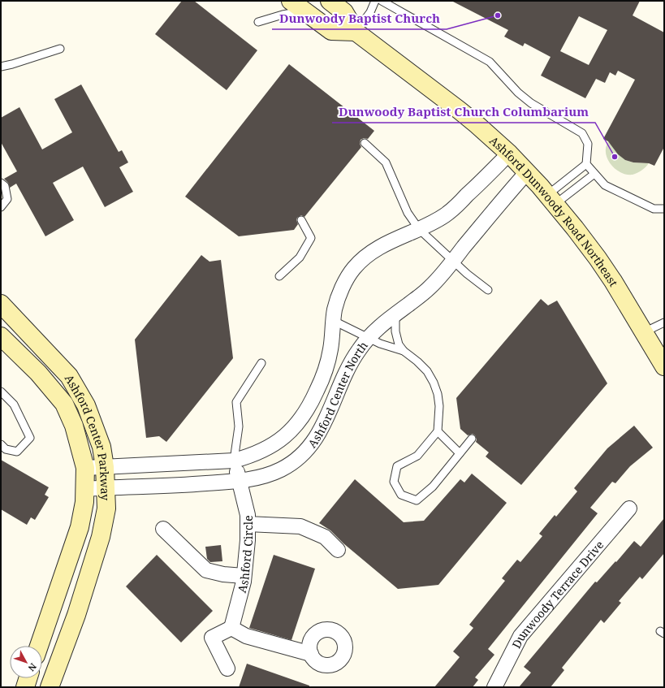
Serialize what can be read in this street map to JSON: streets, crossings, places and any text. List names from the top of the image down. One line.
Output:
{"streets":{"street":["Ashford Dunwoody Road Northeast","Ashford Center North","Ashford Center Parkway","Ashford Circle","Dunwoody Terrace Drive"]},"crossings":[["Ashford Dunwoody Road Northeast","Ashford Center North"],["Ashford Center North","Ashford Center Parkway"],["Ashford Center North","Ashford Circle"]],"places":["Dunwoody Baptist Church","Dunwoody Baptist Church Columbarium"],"north":"bottom right"}
